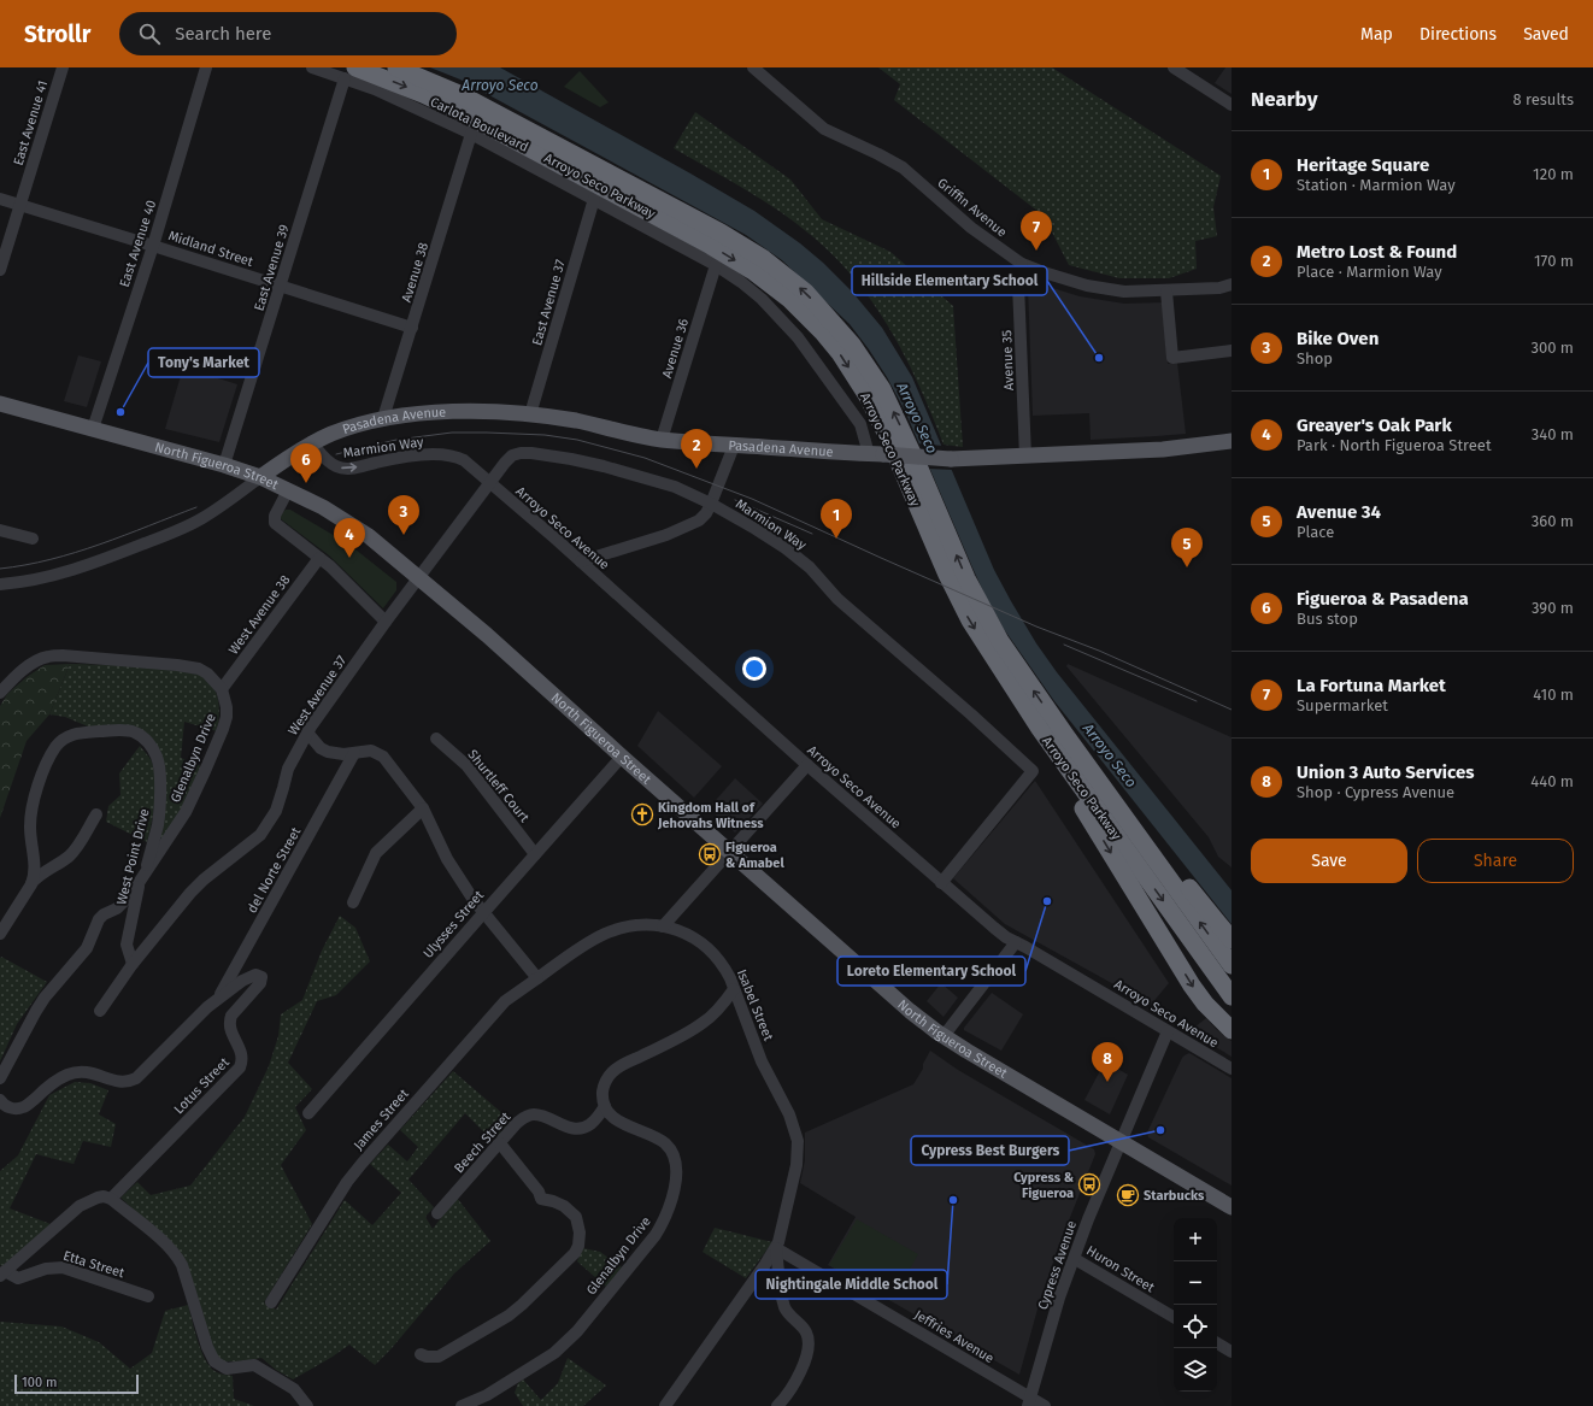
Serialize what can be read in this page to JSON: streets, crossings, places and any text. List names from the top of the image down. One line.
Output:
{"streets":{"highway":["Arroyo Seco Parkway"],"main road":["Pasadena Avenue","North Figueroa Street"],"street":["East Avenue 41","Carlota Boulevard","Griffin Avenue","East Avenue 40","Midland Street","East Avenue 39","Avenue 38","East Avenue 37","Avenue 36","Avenue 35","Marmion Way","Arroyo Seco Avenue","West Avenue 38","West Avenue 37","Glenalbyn Drive","Shurtleff Court","West Point Drive","del Norte Street","Ulysses Street","Isabel Street","Lotus Street","James Street","Beech Street","Etta Street","Cypress Avenue","Huron Street","Jeffries Avenue"]},"crossings":[["East Avenue 41","Midland Street"],["Carlota Boulevard","Arroyo Seco Parkway"],["Carlota Boulevard","East Avenue 39"],["Carlota Boulevard","Avenue 38"],["Carlota Boulevard","East Avenue 37"],["Carlota Boulevard","Avenue 36"],["Carlota Boulevard","Pasadena Avenue"],["Arroyo Seco Parkway","East Avenue 39"],["Griffin Avenue","Avenue 35"],["East Avenue 40","Midland Street"],["East Avenue 40","North Figueroa Street"],["Midland Street","East Avenue 39"],["Midland Street","Avenue 38"],["East Avenue 39","North Figueroa Street"],["Avenue 38","Pasadena Avenue"],["East Avenue 37","Pasadena Avenue"],["Avenue 36","Pasadena Avenue"],["Avenue 35","Pasadena Avenue"],["Pasadena Avenue","Marmion Way"],["Pasadena Avenue","North Figueroa Street"],["Marmion Way","Arroyo Seco Avenue"],["Marmion Way","West Avenue 37"],["North Figueroa Street","West Avenue 37"],["North Figueroa Street","Ulysses Street"],["North Figueroa Street","Cypress Avenue"],["Arroyo Seco Avenue","West Avenue 37"],["Arroyo Seco Avenue","Cypress Avenue"],["West Avenue 38","Glenalbyn Drive"],["West Avenue 37","West Point Drive"],["Glenalbyn Drive","West Point Drive"],["Glenalbyn Drive","Beech Street"],["Shurtleff Court","Ulysses Street"],["del Norte Street","Lotus Street"],["Isabel Street","James Street"],["Isabel Street","Jeffries Avenue"],["Cypress Avenue","Huron Street"],["Cypress Avenue","Jeffries Avenue"]],"water":["Arroyo Seco"],"places":{"other":["Hillside Elementary School","Tony's Market","Loreto Elementary School","Cypress Best Burgers","Nightingale Middle School"],"church":["Kingdom Hall of Jehovahs Witness"],"bus stop":["Figueroa & Amabel","Cypress & Figueroa"],"cafe":["Starbucks"]},"scale_bar":"100 m","page":{"header":"Strollr","search":"Search here","nav":["Map","Directions","Saved"],"heading":["Nearby","8 results"],"list":[{"mark":"1","name":"Heritage Square","note":"Station · Marmion Way","value":"120 m"},{"mark":"2","name":"Metro Lost & Found","note":"Place · Marmion Way","value":"170 m"},{"mark":"3","name":"Bike Oven","note":"Shop","value":"300 m"},{"mark":"4","name":"Greayer's Oak Park","note":"Park · North Figueroa Street","value":"340 m"},{"mark":"5","name":"Avenue 34","note":"Place","value":"360 m"},{"mark":"6","name":"Figueroa & Pasadena","note":"Bus stop","value":"390 m"},{"mark":"7","name":"La Fortuna Market","note":"Supermarket","value":"410 m"},{"mark":"8","name":"Union 3 Auto Services","note":"Shop · Cypress Avenue","value":"440 m"}],"pins":["7","2","6","3","1","4","5","8"],"buttons":["Save","Share"],"map_buttons":["+","−"],"scale":"100 m"}}
